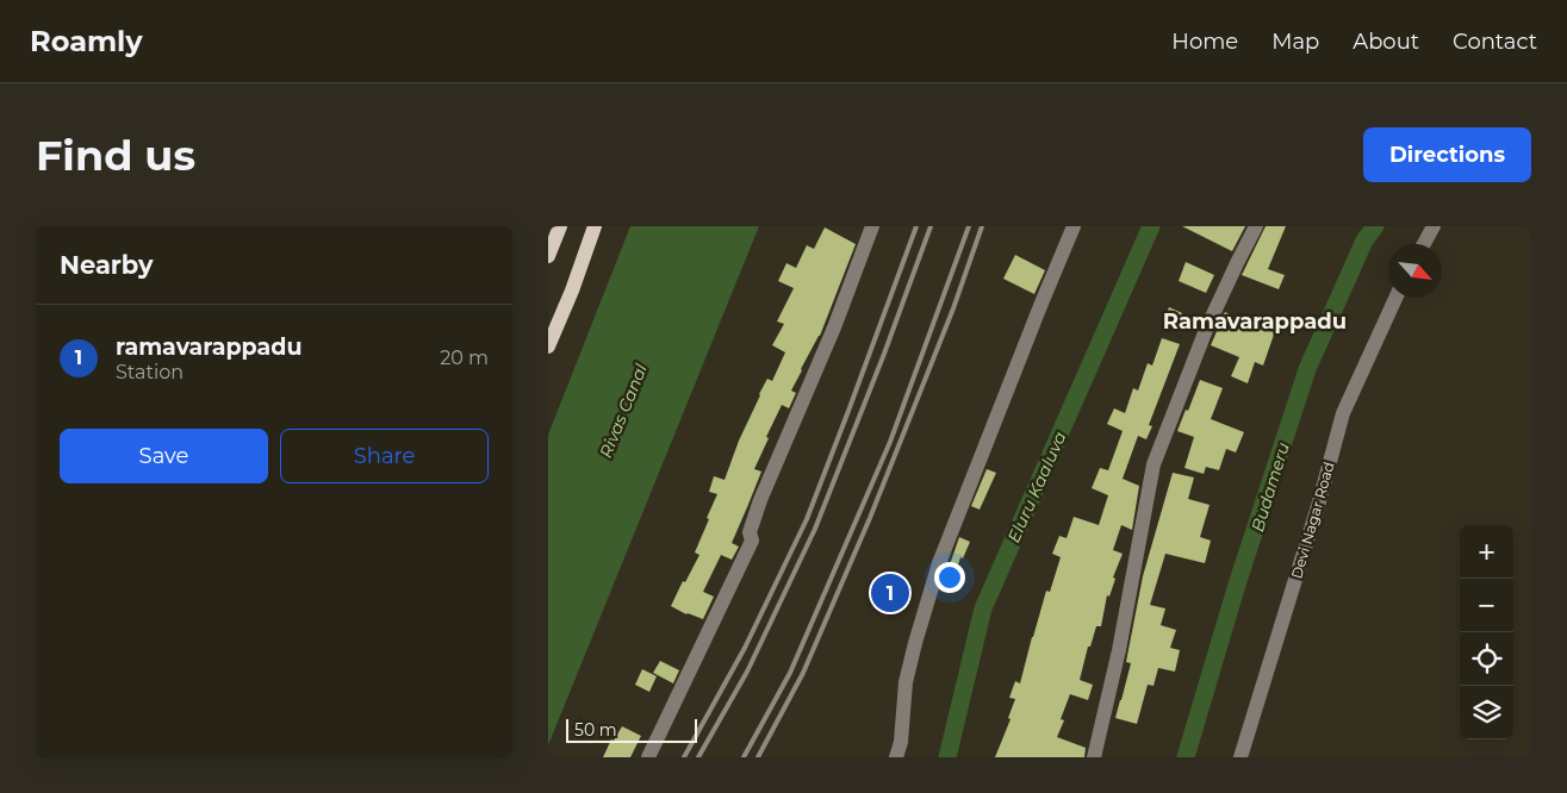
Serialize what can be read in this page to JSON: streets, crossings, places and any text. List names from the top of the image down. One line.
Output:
{"streets":{"street":["Devi Nagar Road"]},"districts":["Ramavarappadu"],"water":["Rivas Canal","Eluru Kaaluva","Budameru"],"scale_bar":"50 m","north":"bottom right","page":{"header":"Roamly","nav":["Home","Map","About","Contact"],"buttons":["Directions",["Save","Share"]],"title":"Find us","heading":"Nearby","list":[{"mark":"1","name":"ramavarappadu","note":"Station","value":"20 m"}],"map_buttons":["+","−"],"pins":"1","scale":"50 m"}}
